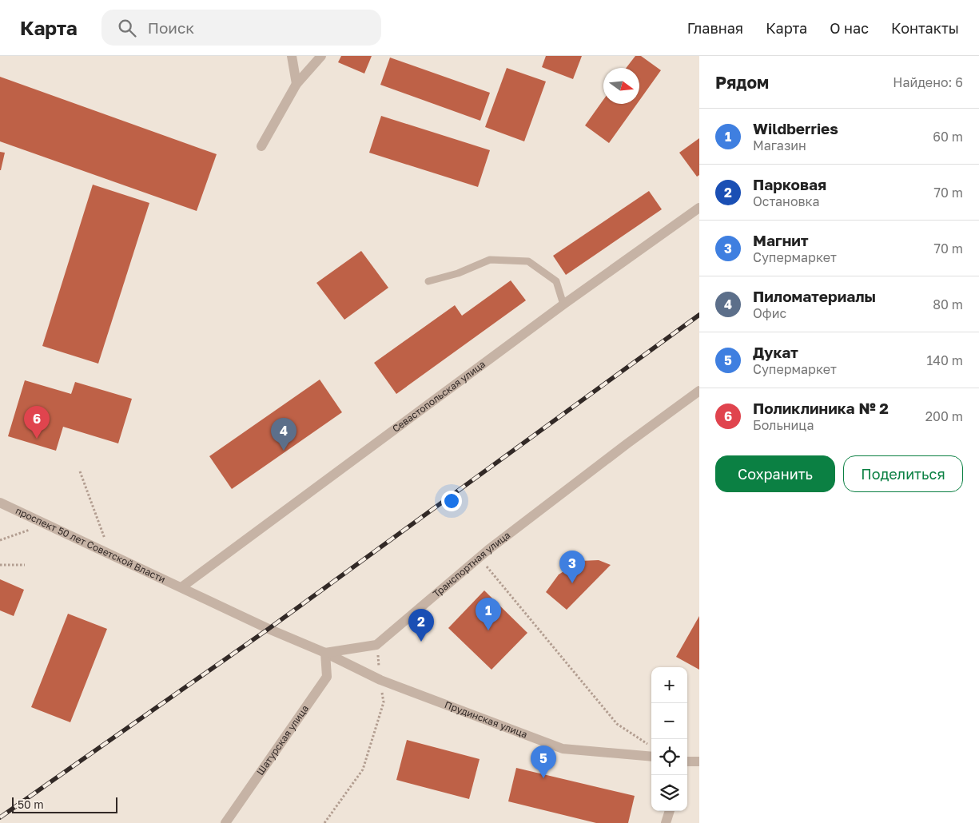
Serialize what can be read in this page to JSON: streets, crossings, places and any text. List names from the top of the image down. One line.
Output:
{"streets":{"street":["Севастопольская улица","проспект 50 лет Советской Власти","Транспортная улица","Прудинская улица","Шатурская улица"]},"crossings":[["Севастопольская улица","проспект 50 лет Советской Власти"],["Прудинская улица","Шатурская улица"]],"scale_bar":"50 m","north":"right","page":{"header":"Карта","search":"Поиск","nav":["Главная","Карта","О нас","Контакты"],"heading":["Рядом","Найдено: 6"],"list":[{"mark":"1","name":"Wildberries","note":"Магазин","value":"60 m"},{"mark":"2","name":"Парковая","note":"Остановка","value":"70 m"},{"mark":"3","name":"Магнит","note":"Супермаркет","value":"70 m"},{"mark":"4","name":"Пиломатериалы","note":"Офис","value":"80 m"},{"mark":"5","name":"Дукат","note":"Супермаркет","value":"140 m"},{"mark":"6","name":"Поликлиника № 2","note":"Больница","value":"200 m"}],"pins":["6","4","3","1","2","5"],"buttons":["Сохранить","Поделиться"],"map_buttons":["+","−"],"scale":"50 m"}}
